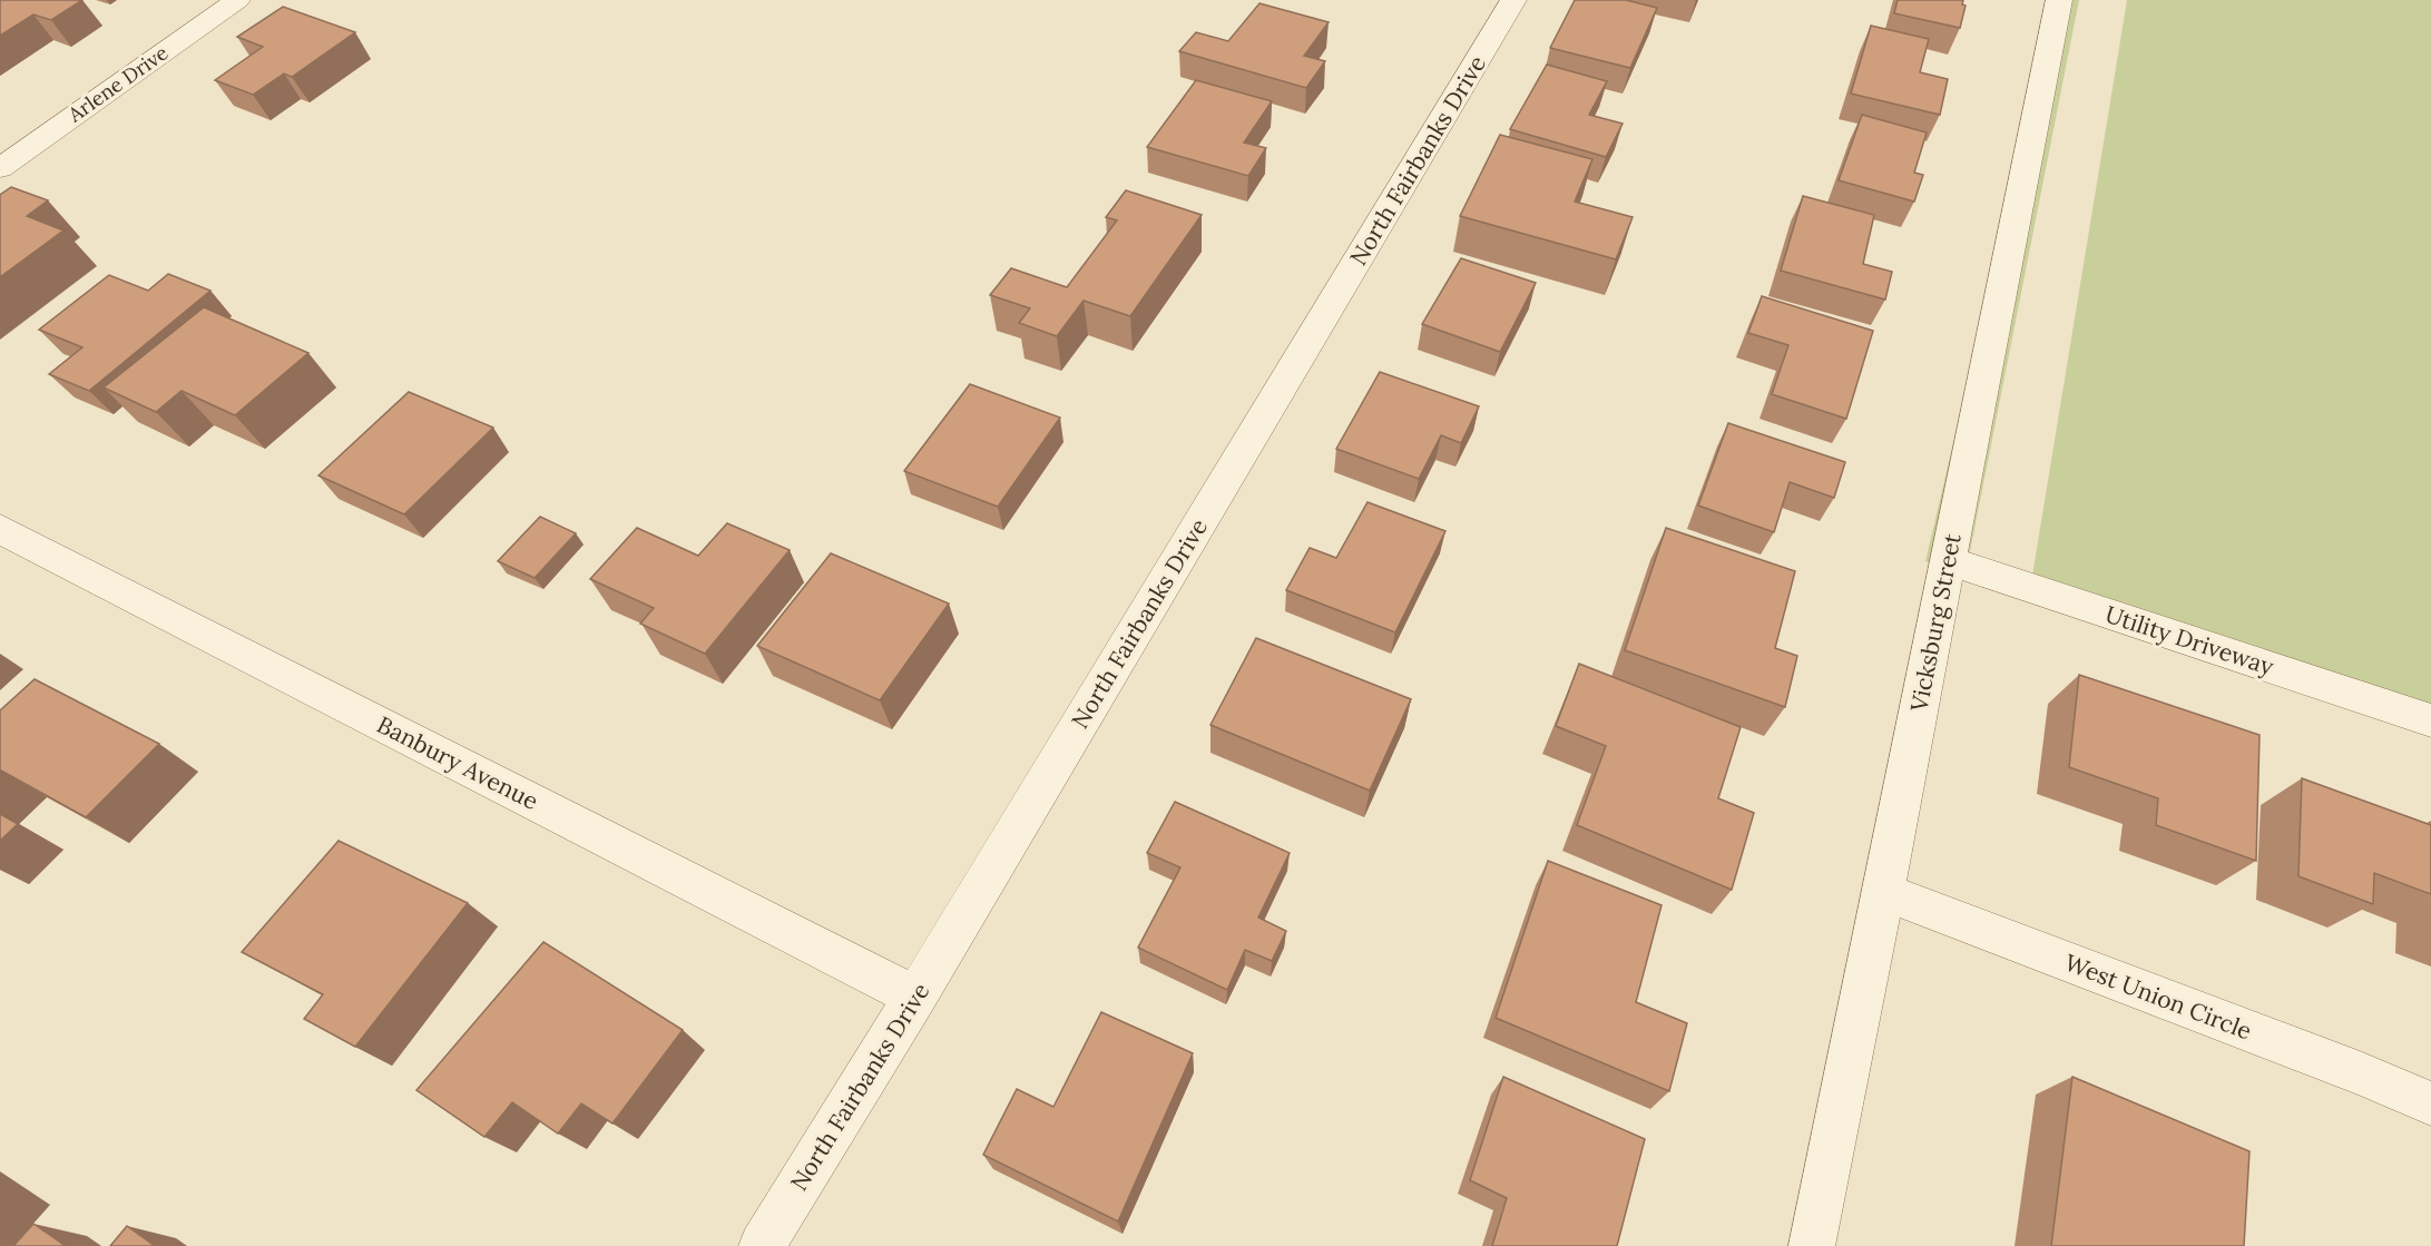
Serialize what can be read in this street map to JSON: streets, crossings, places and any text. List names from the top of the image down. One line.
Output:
{"streets":{"street":["Arlene Drive","North Fairbanks Drive","Vicksburg Street","Utility Driveway","Banbury Avenue","West Union Circle"]},"crossings":[["North Fairbanks Drive","Banbury Avenue"],["Vicksburg Street","Utility Driveway"],["Vicksburg Street","West Union Circle"]]}
